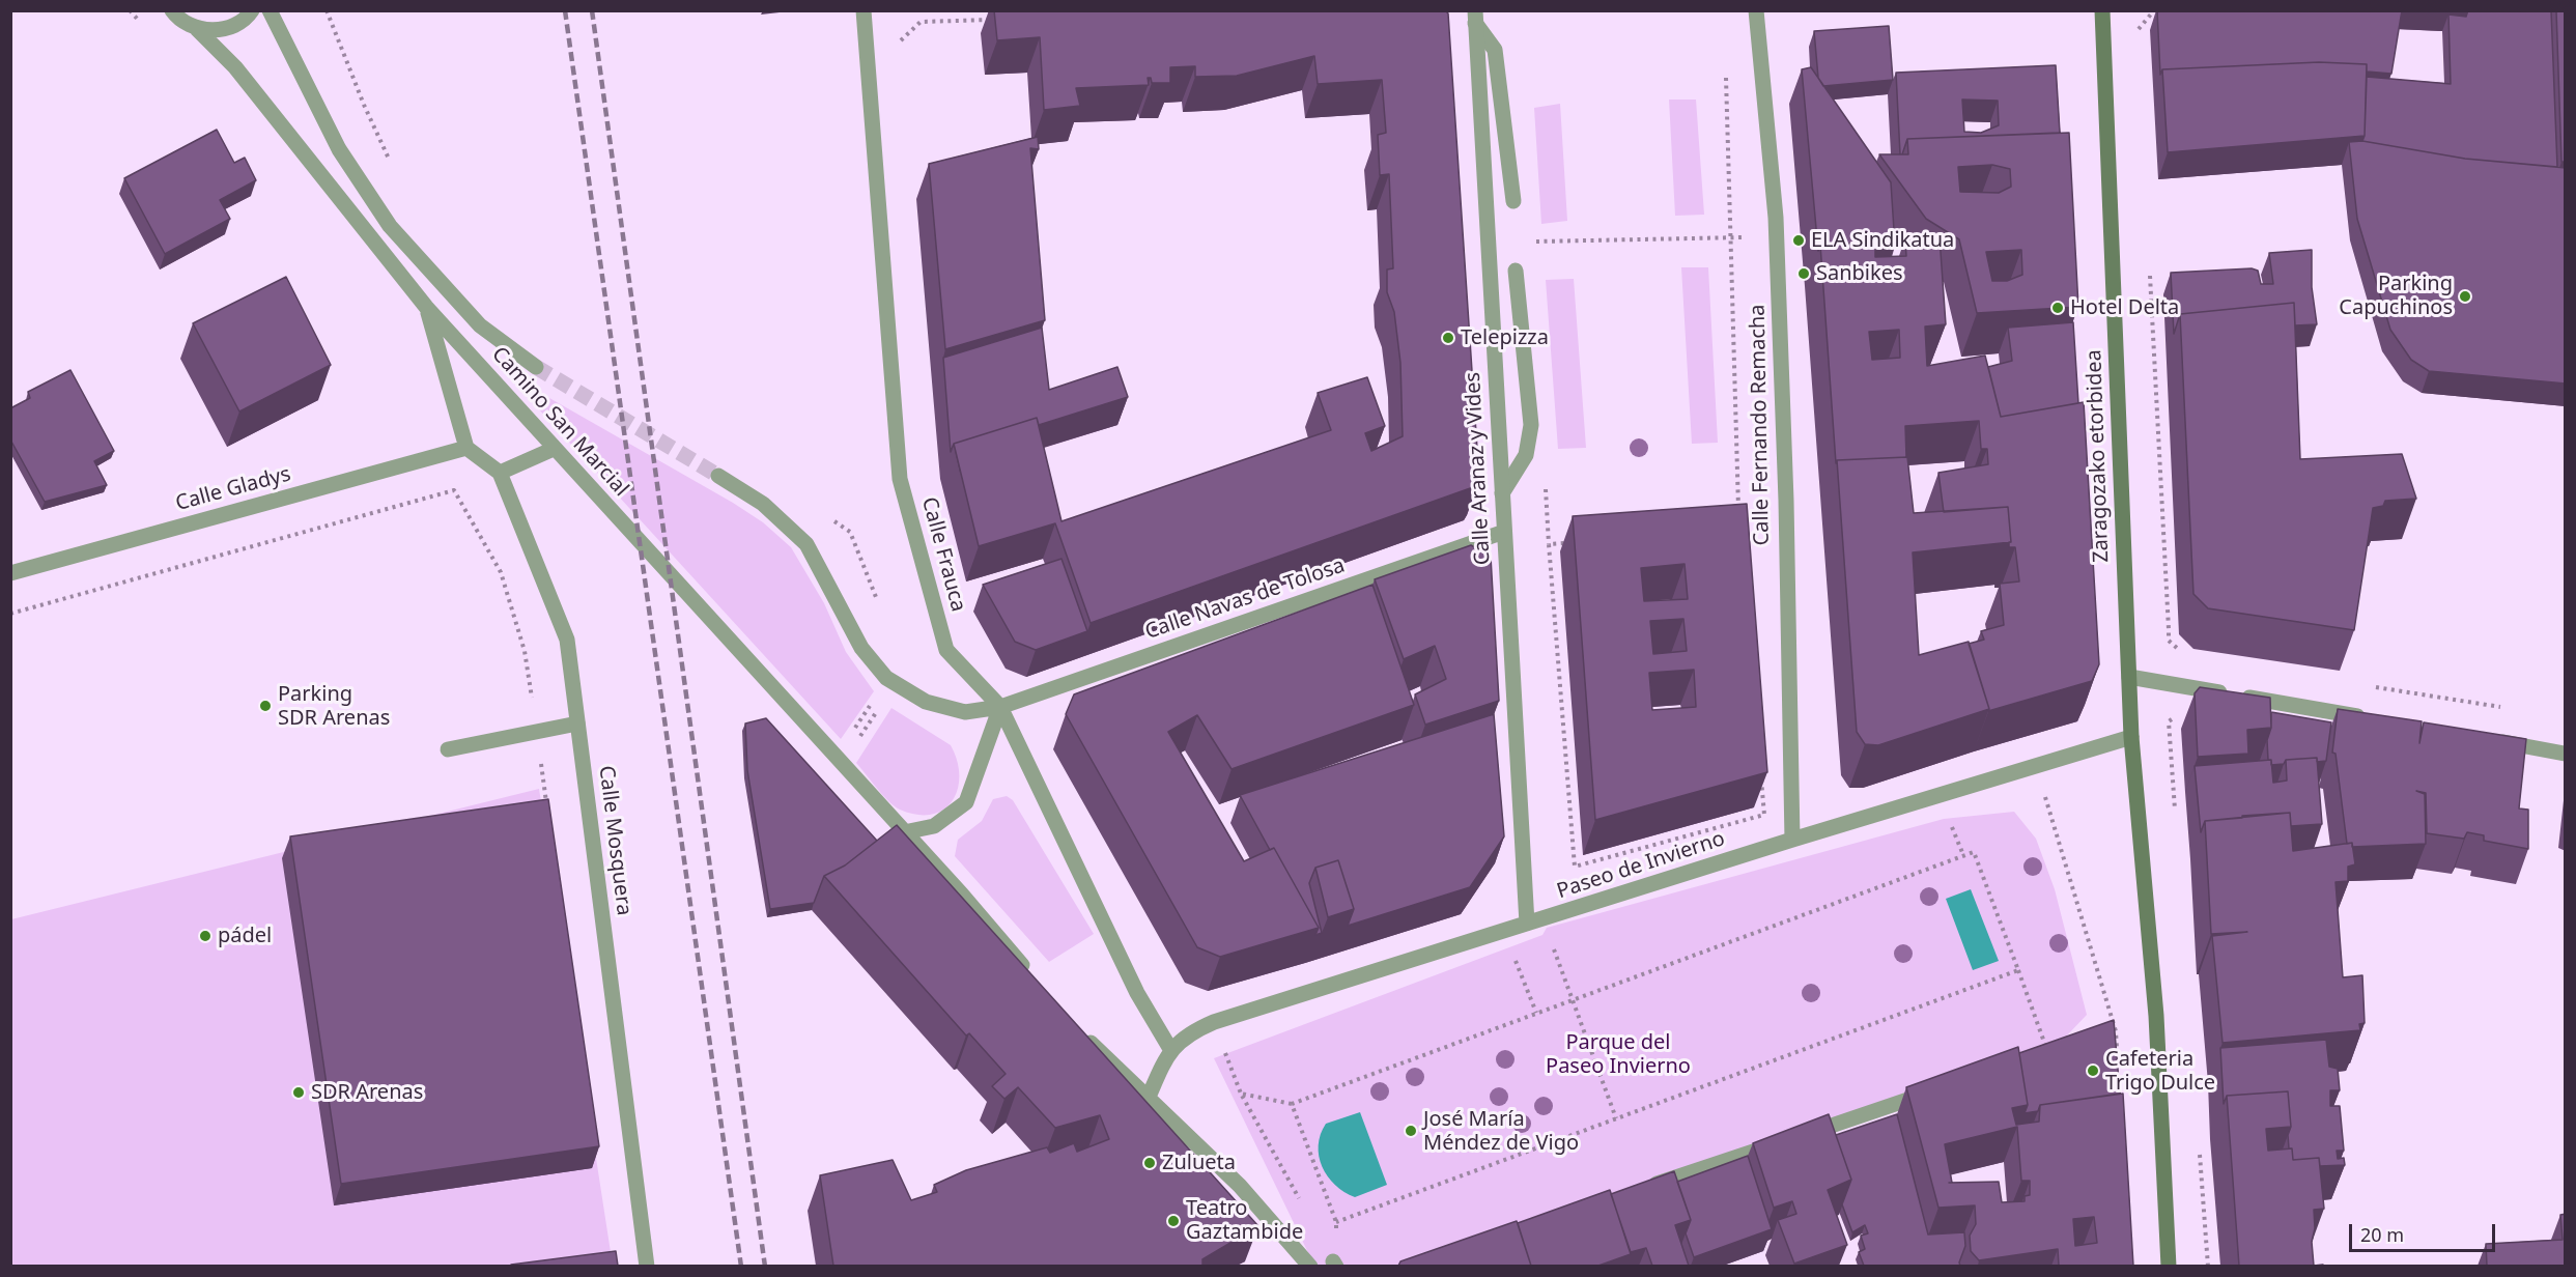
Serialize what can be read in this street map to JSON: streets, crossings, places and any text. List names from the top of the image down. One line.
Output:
{"streets":{"main road":["Zaragozako etorbidea"],"street":["Camino San Marcial","Calle Fernando Remacha","Calle Aranaz y Vides","Calle Gladys","Calle Frauca","Calle Navas de Tolosa","Calle Mosquera","Paseo de Invierno"]},"crossings":[["Calle Fernando Remacha","Paseo de Invierno"],["Zaragozako etorbidea","Paseo de Invierno"],["Calle Aranaz y Vides","Calle Navas de Tolosa"],["Calle Aranaz y Vides","Paseo de Invierno"],["Calle Frauca","Calle Navas de Tolosa"],["Calle Frauca","Paseo de Invierno"]],"parks":["Parque del Paseo Invierno"],"places":["ELA Sindikatua","Sanbikes","Parking Capuchinos","Hotel Delta","Telepizza","Parking SDR Arenas","pádel","Cafeteria Trigo Dulce","SDR Arenas","José María Méndez de Vigo","Zulueta","Teatro Gaztambide"],"scale_bar":"20 m"}
